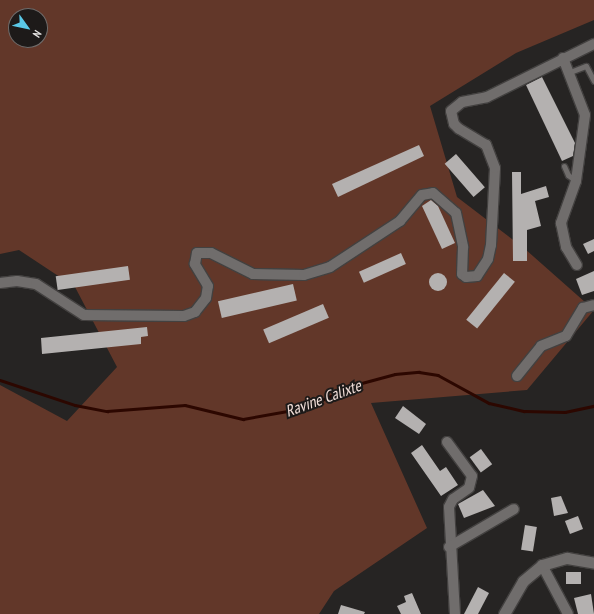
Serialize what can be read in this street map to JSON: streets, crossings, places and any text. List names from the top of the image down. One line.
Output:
{"water":["Ravine Calixte"],"north":"bottom right"}
